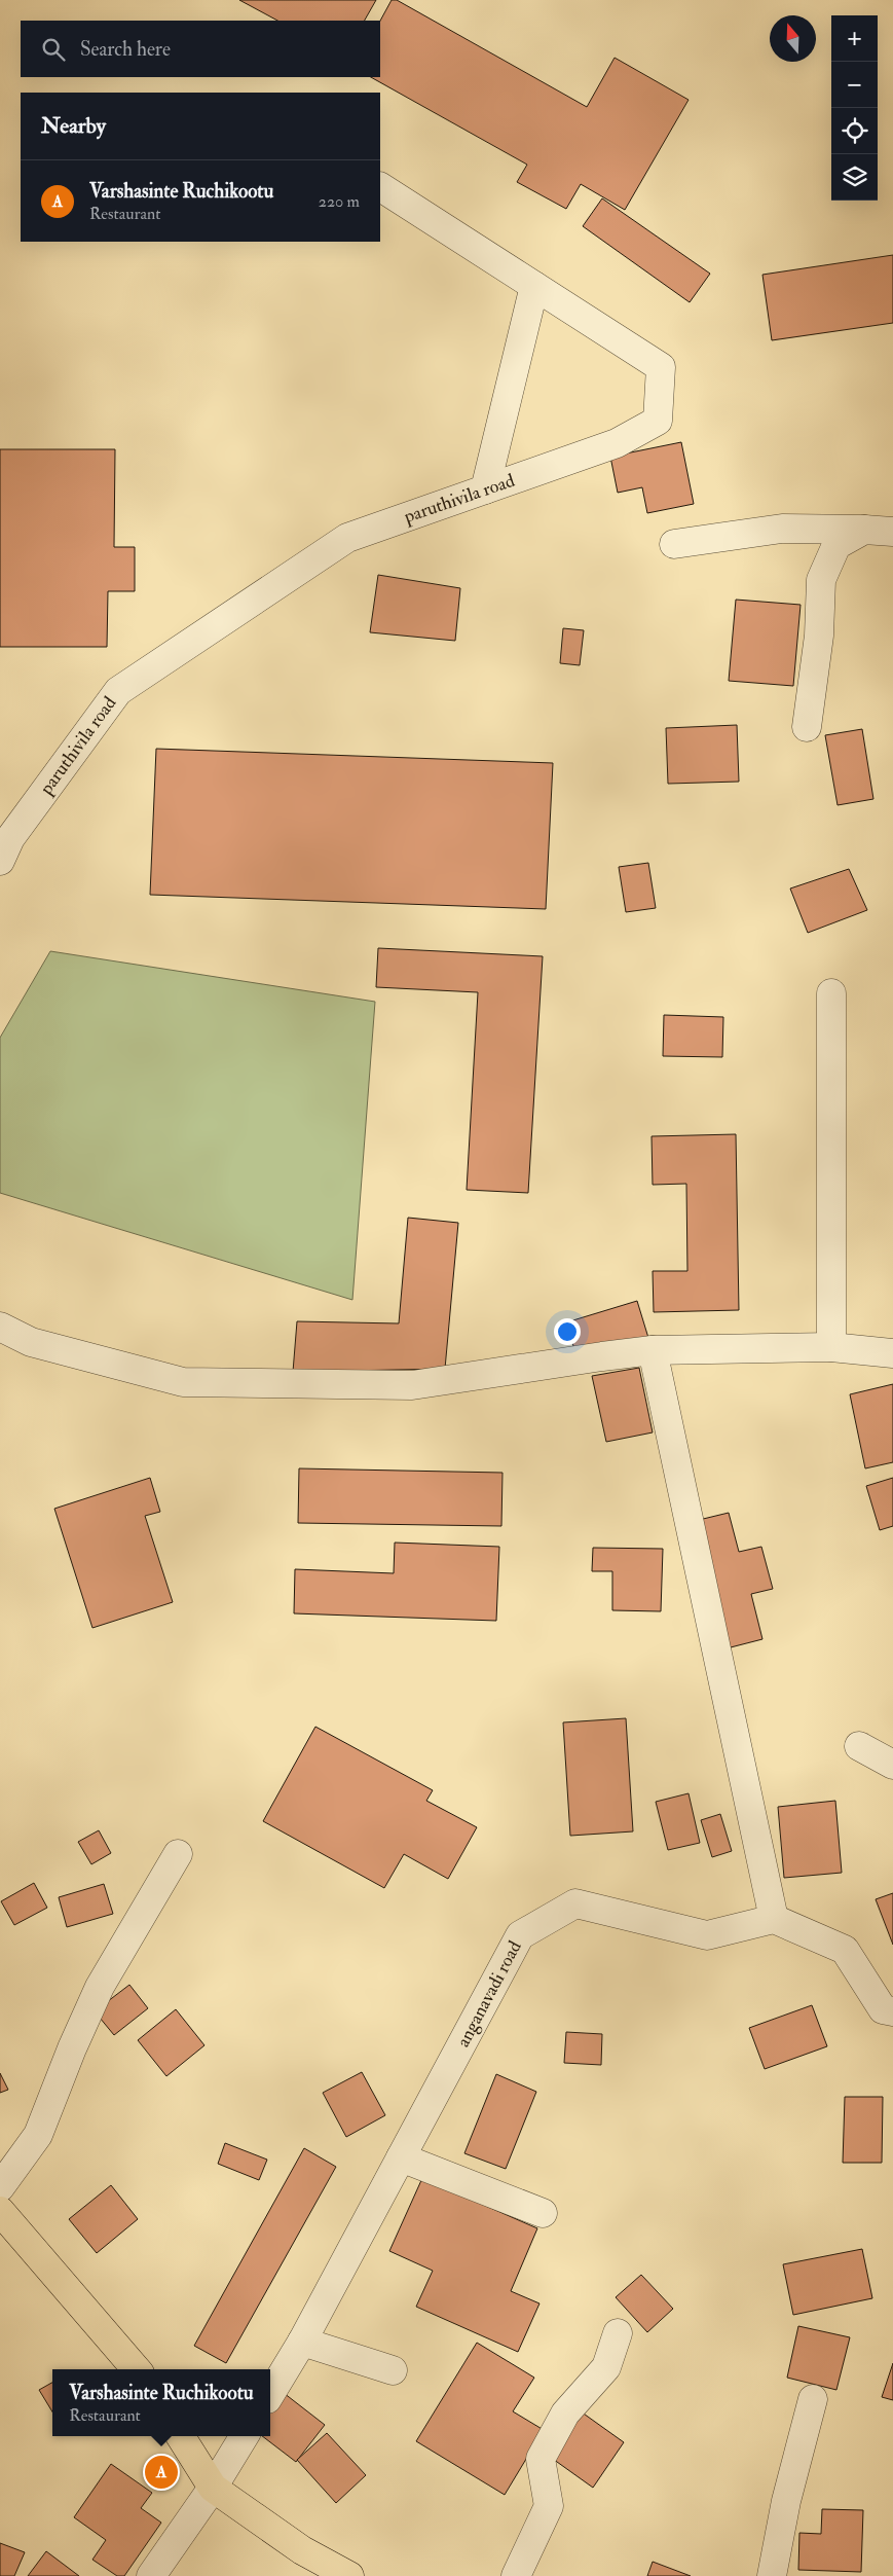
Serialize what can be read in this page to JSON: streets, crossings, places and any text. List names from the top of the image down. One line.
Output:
{"streets":{"street":["paruthivila road","anganavadi road"]},"north":"top","page":{"map_buttons":["+","−"],"search":"Search here","heading":"Nearby","list":[{"mark":"A","name":"Varshasinte Ruchikootu","note":"Restaurant","value":"220 m"}],"popup":["Varshasinte Ruchikootu","Restaurant"],"pins":"A"}}
